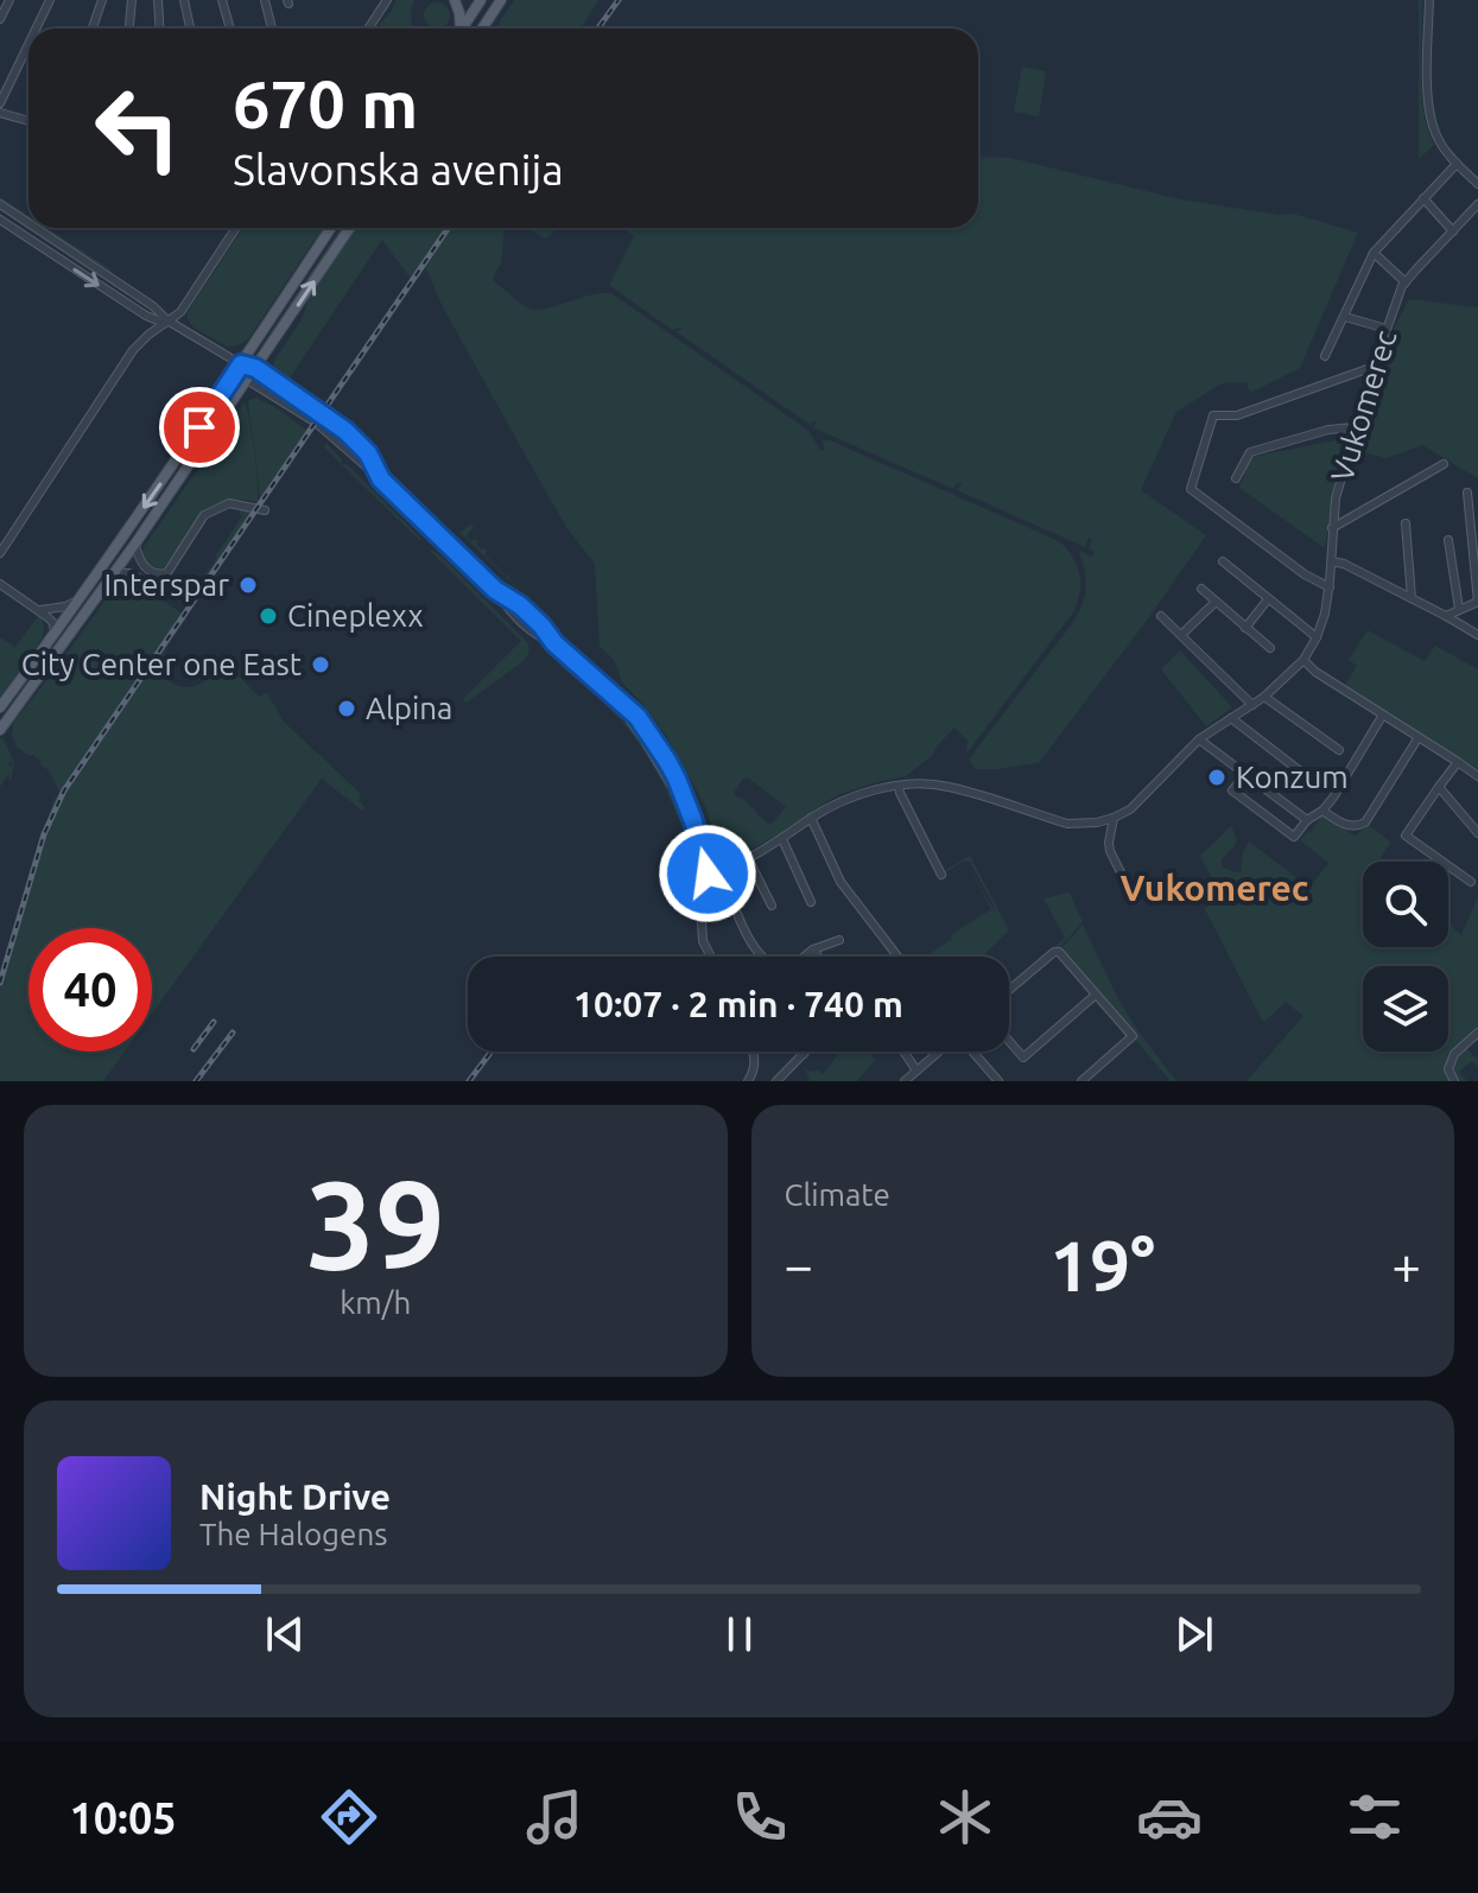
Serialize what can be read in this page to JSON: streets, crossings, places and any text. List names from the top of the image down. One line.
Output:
{"streets":{"street":["Vukomerec"]},"districts":["Vukomerec"],"places":["Interspar","Cineplexx","City Center one East","Alpina","Konzum"],"page":{"turn":["670 m","Slavonska avenija"],"limit":"40","trip":"10:07 · 2 min · 740 m","tile":[["39","km/h"],"Climate"],"heat":["−","19°","+"],"song":["Night Drive","The Halogens"],"tabs":"10:05"}}
